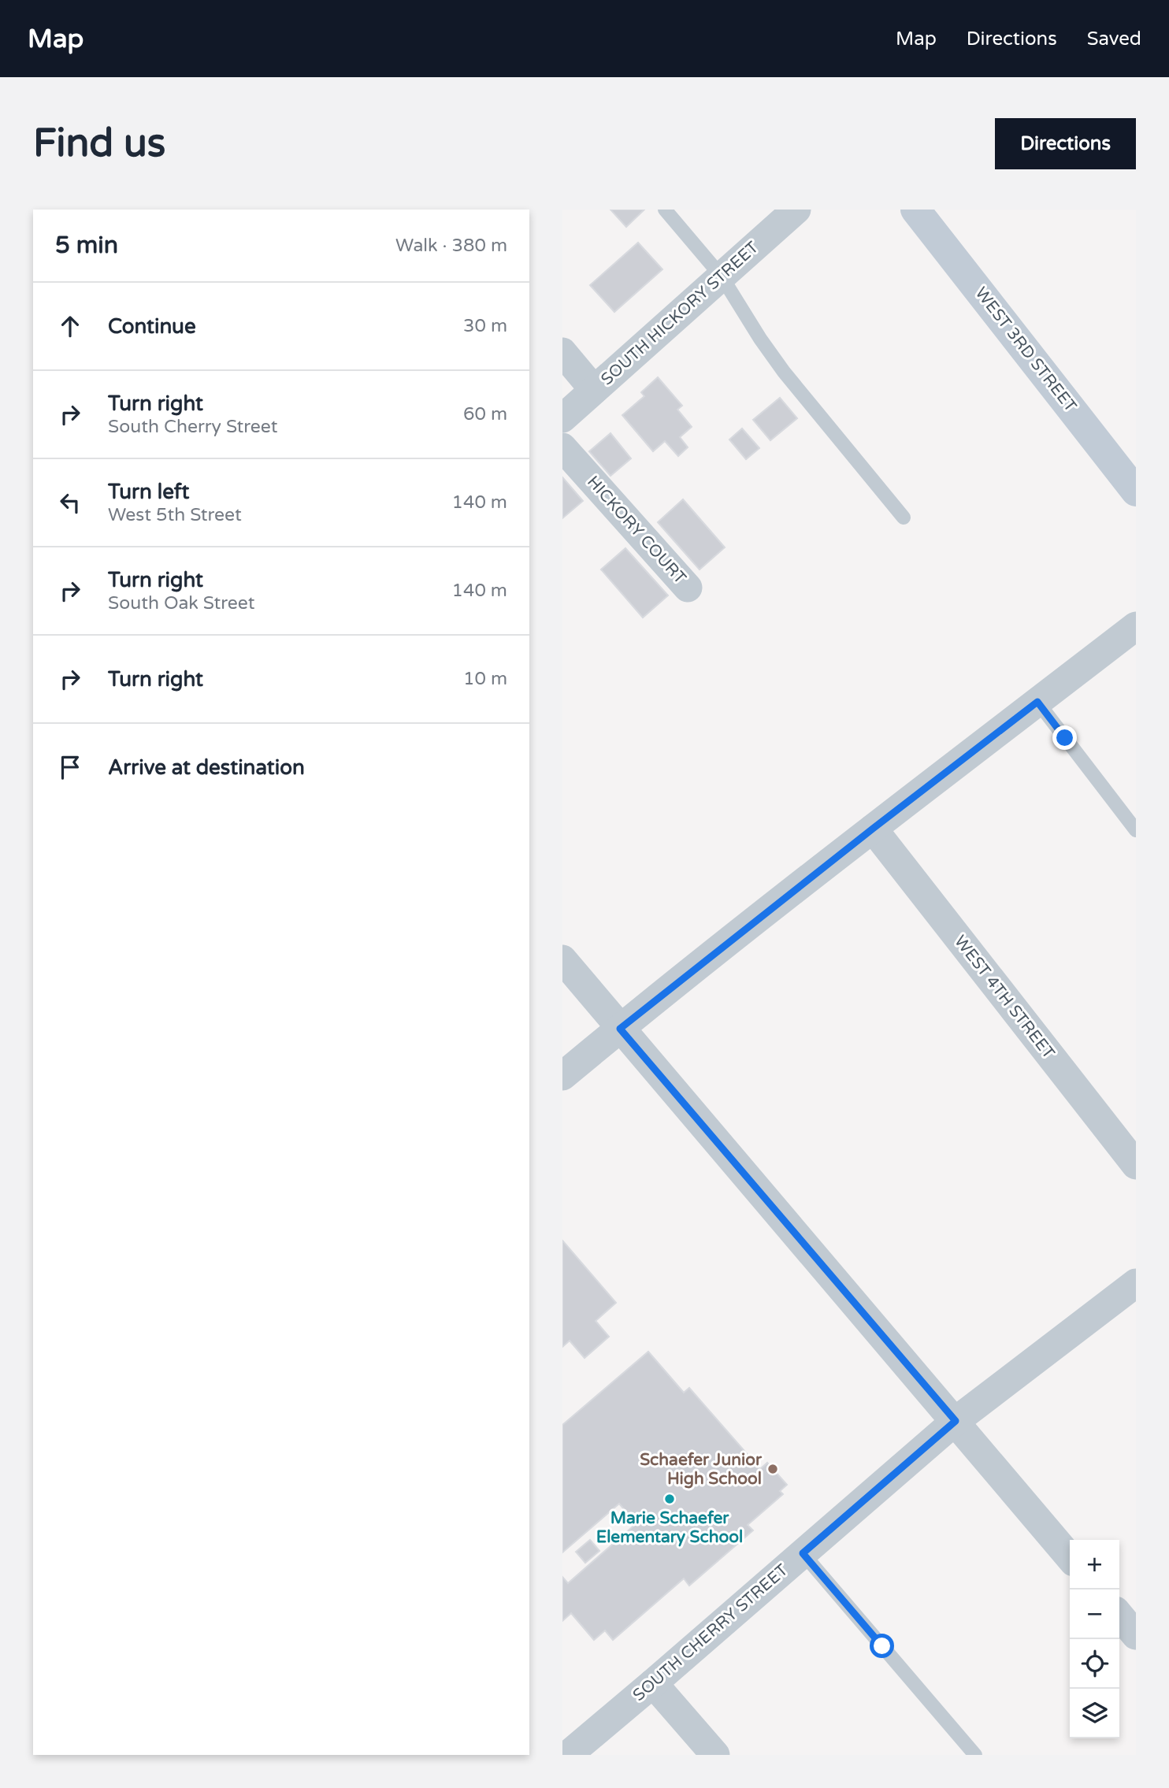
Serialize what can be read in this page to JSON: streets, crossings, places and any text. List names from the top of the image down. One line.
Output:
{"streets":{"street":["SOUTH HICKORY STREET","WEST 3RD STREET","HICKORY COURT","WEST 4TH STREET","SOUTH CHERRY STREET"]},"places":["Schaefer Junior High School","Marie Schaefer Elementary School"],"page":{"header":"Map","nav":["Map","Directions","Saved"],"buttons":"Directions","title":"Find us","heading":["5 min","Walk · 380 m"],"list":[["Continue","30 m"],["Turn right","South Cherry Street","60 m"],["Turn left","West 5th Street","140 m"],["Turn right","South Oak Street","140 m"],["Turn right","10 m"],"Arrive at destination"],"map_buttons":["+","−"]}}
